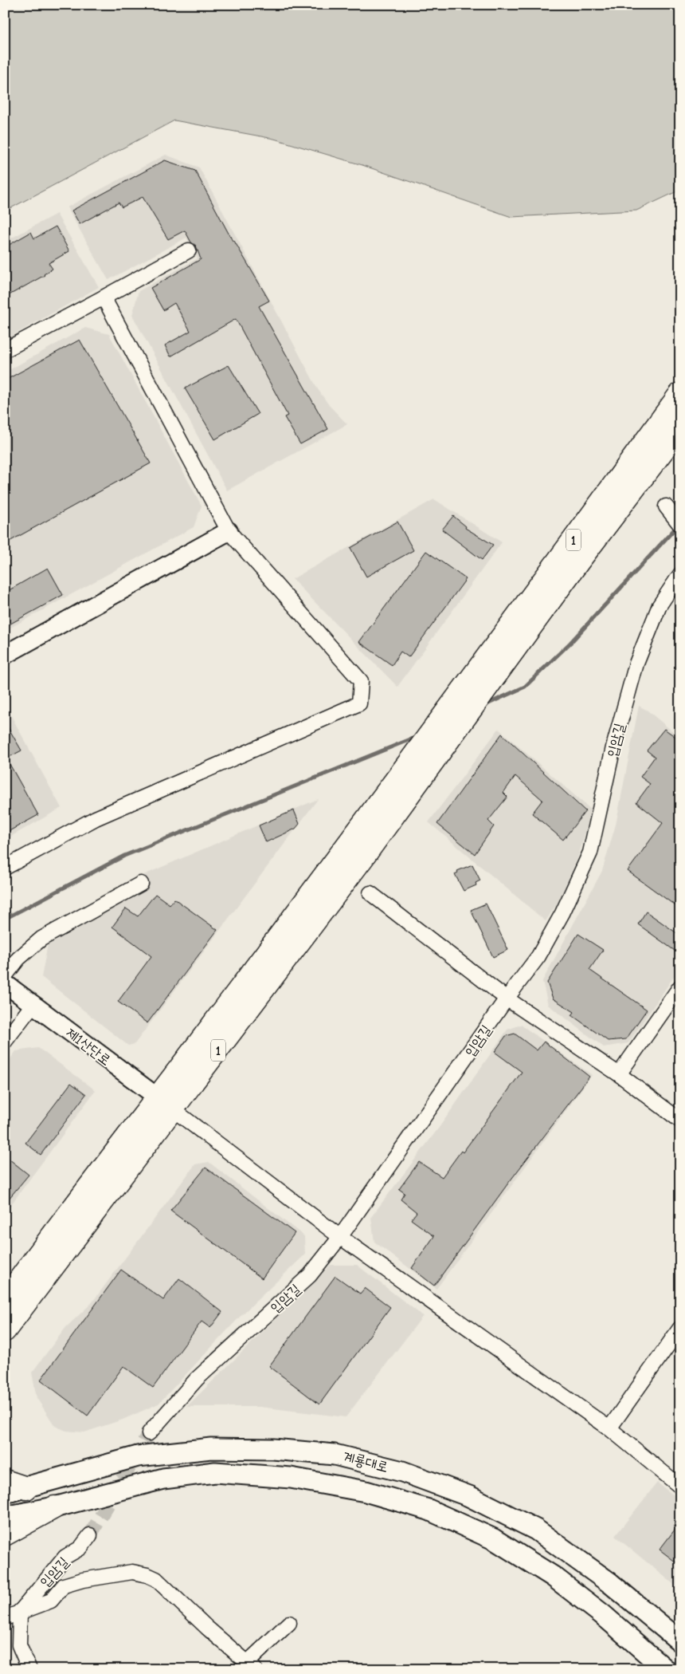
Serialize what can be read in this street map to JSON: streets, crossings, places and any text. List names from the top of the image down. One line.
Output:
{"streets":{"main road":["1","계룡대로"],"street":["입암길","제1산단로"]},"crossings":[["1","제1산단로"]]}
